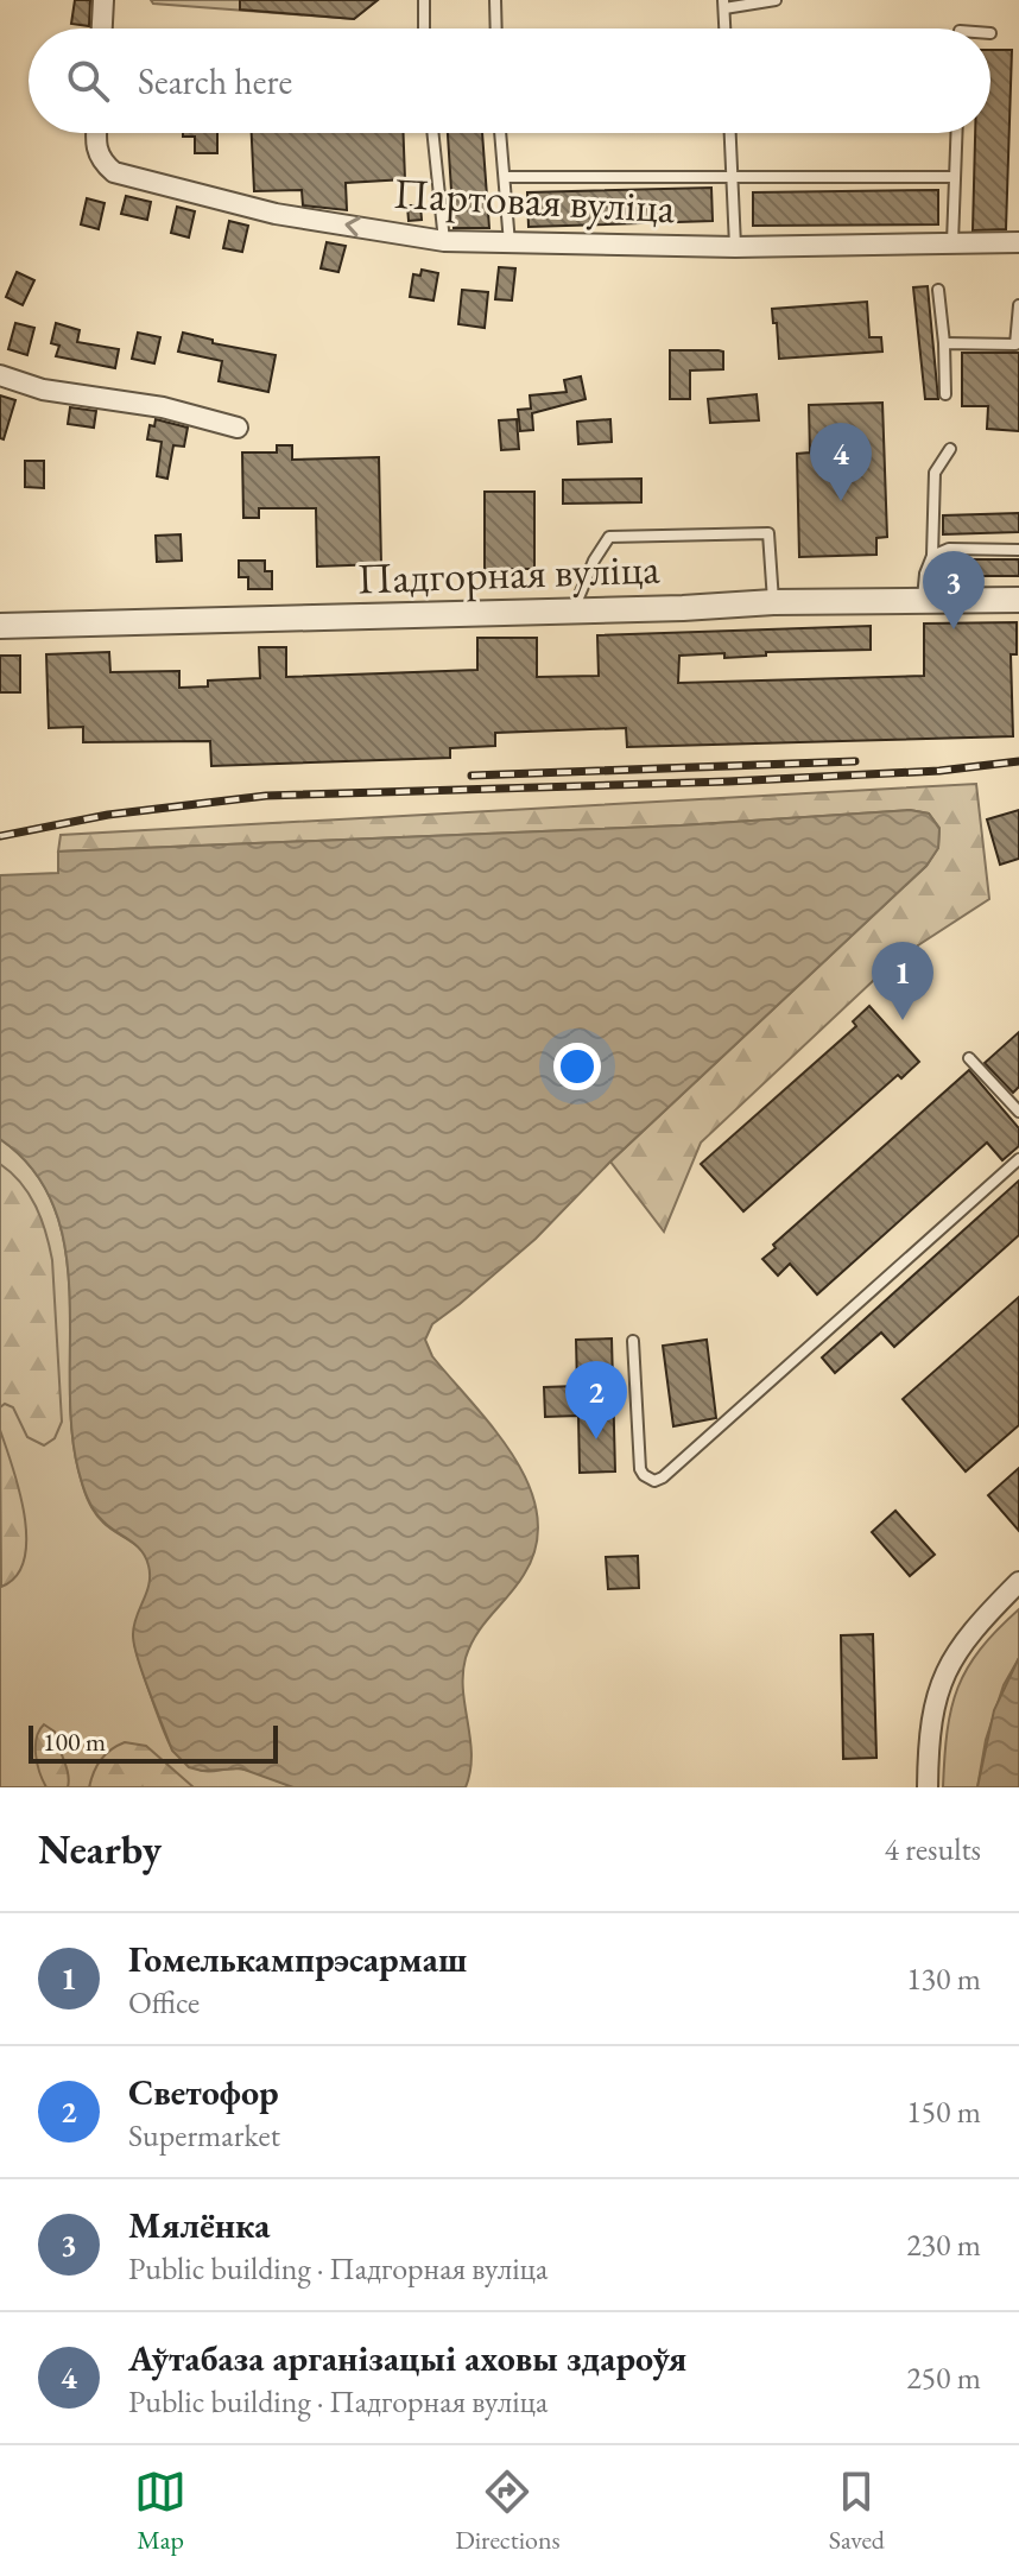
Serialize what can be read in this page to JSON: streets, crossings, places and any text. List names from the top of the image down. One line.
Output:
{"streets":{"street":["Партовая вуліца","Падгорная вуліца"]},"one_way":["Партовая вуліца"],"scale_bar":"100 m","page":{"search":"Search here","pins":["4","3","1","2"],"scale":"100 m","heading":["Nearby","4 results"],"list":[{"mark":"1","name":"Гомелькампрэсармаш","note":"Office","value":"130 m"},{"mark":"2","name":"Светофор","note":"Supermarket","value":"150 m"},{"mark":"3","name":"Мялёнка","note":"Public building · Падгорная вуліца","value":"230 m"},{"mark":"4","name":"Аўтабаза арганізацыі аховы здароўя","note":"Public building · Падгорная вуліца","value":"250 m"}],"nav":["Map","Directions","Saved"]}}
